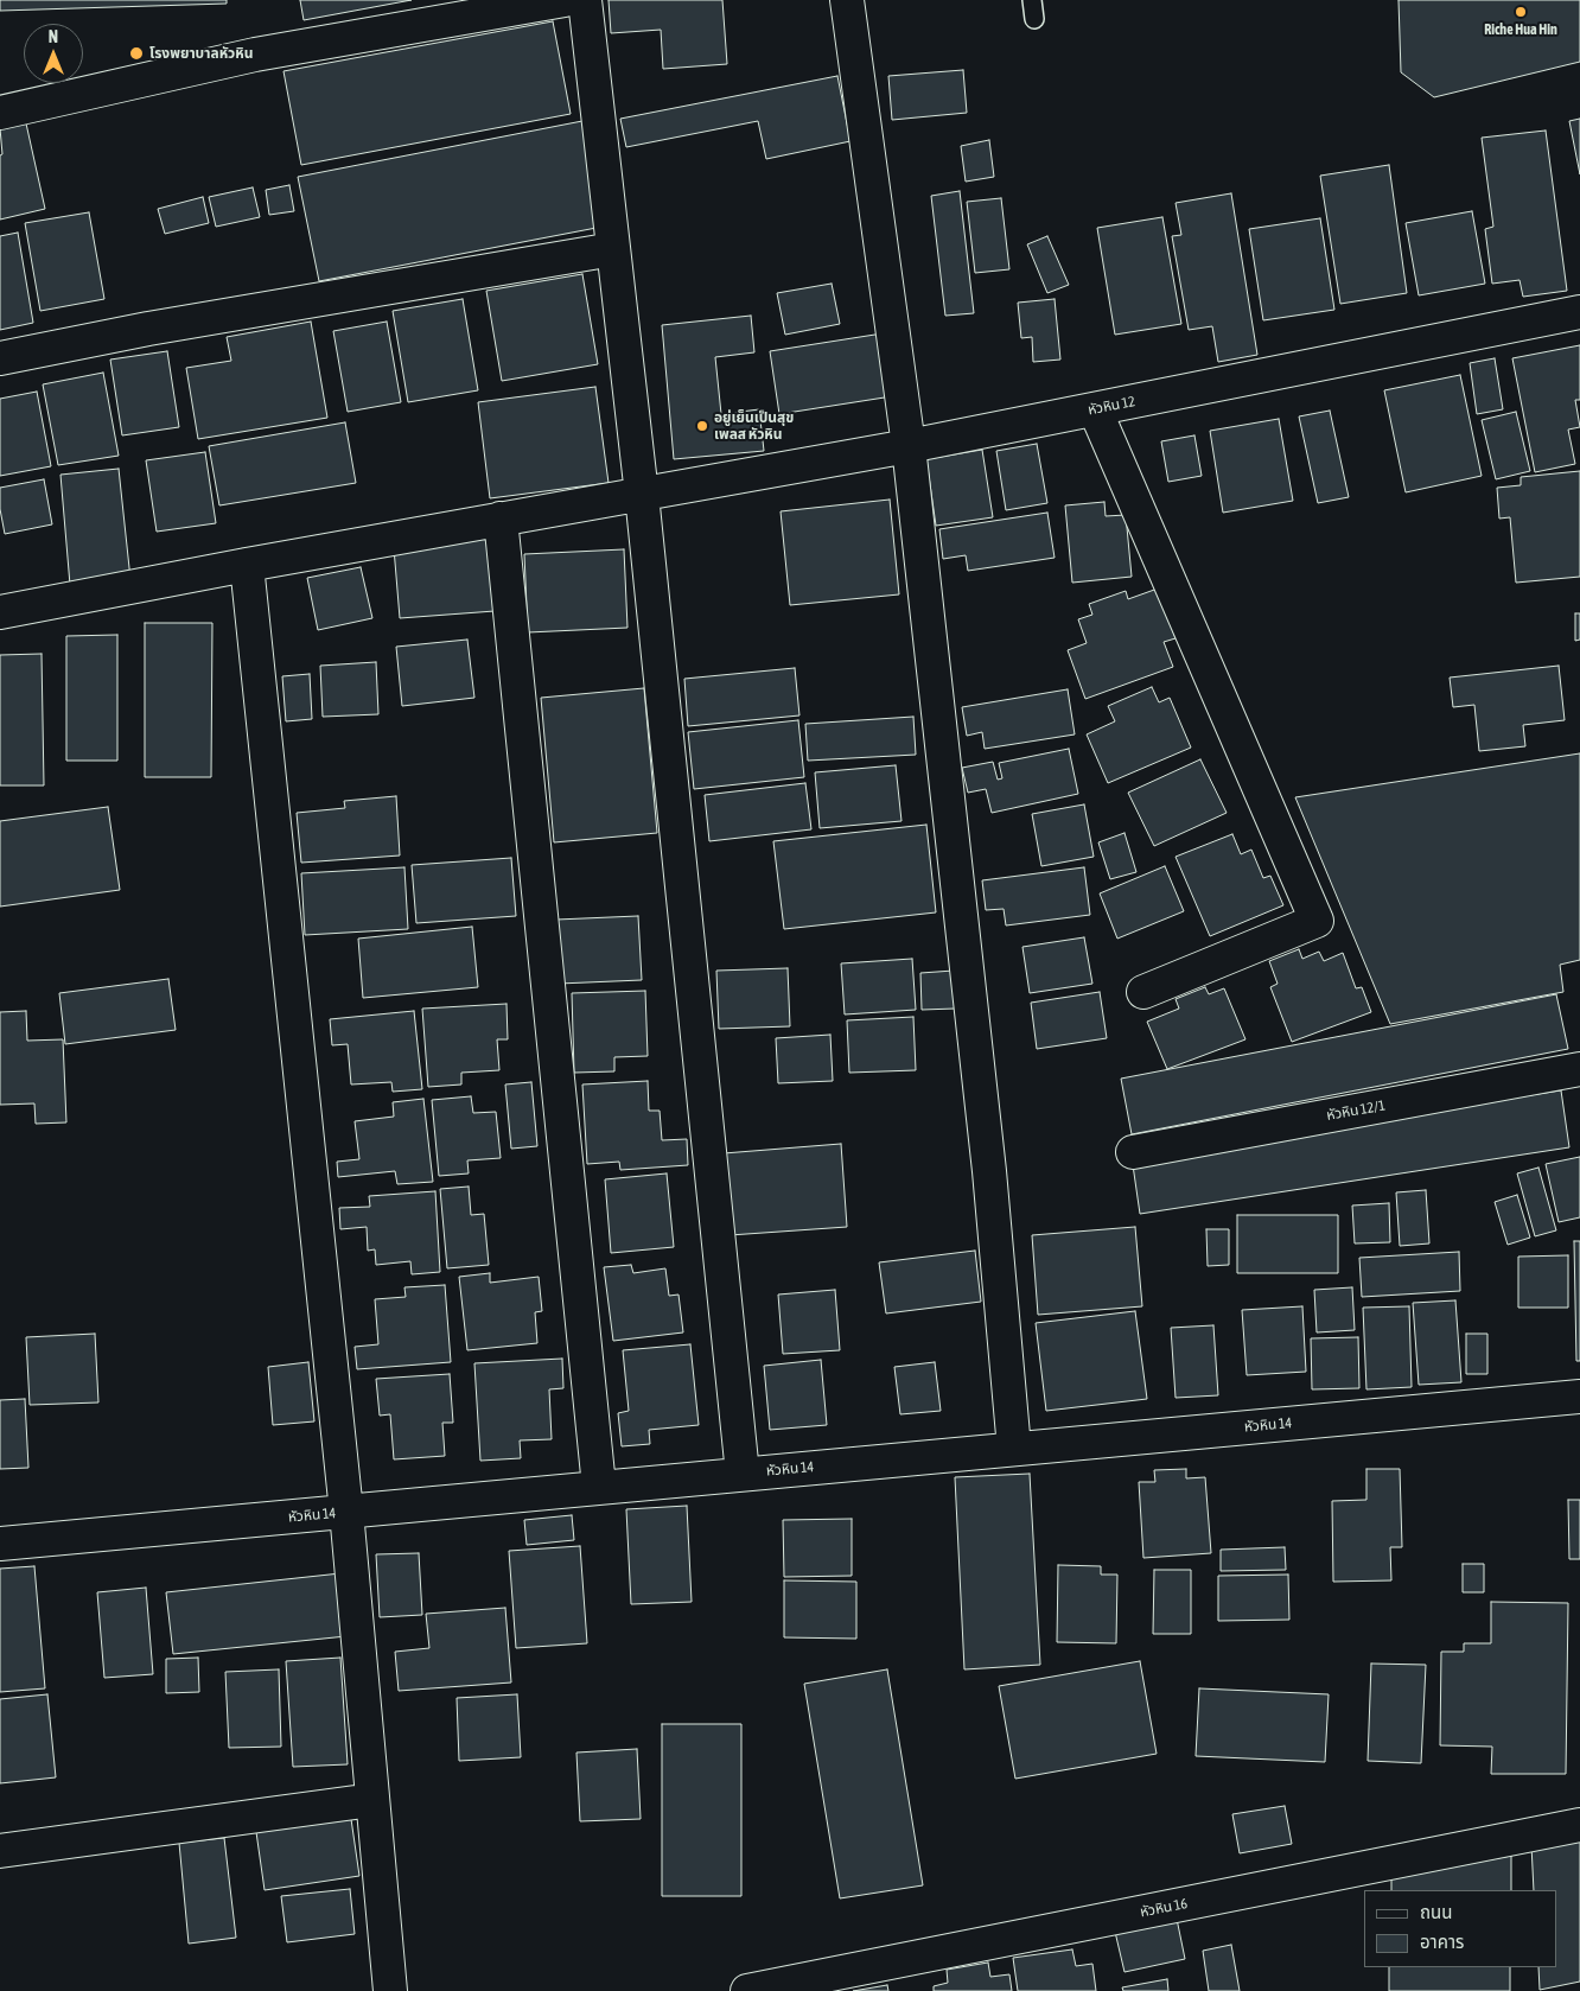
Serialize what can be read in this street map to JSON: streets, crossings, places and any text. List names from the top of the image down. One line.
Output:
{"streets":{"street":["หัวหิน 12","หัวหิน 12/1","หัวหิน 14","หัวหิน 16"]},"places":["Riche Hua Hin","โรงพยาบาลหัวหิน","อยู่เย็นเป็นสุข เพลส หัวหิน"],"legend":["ถนน","อาคาร"],"north":"top"}
